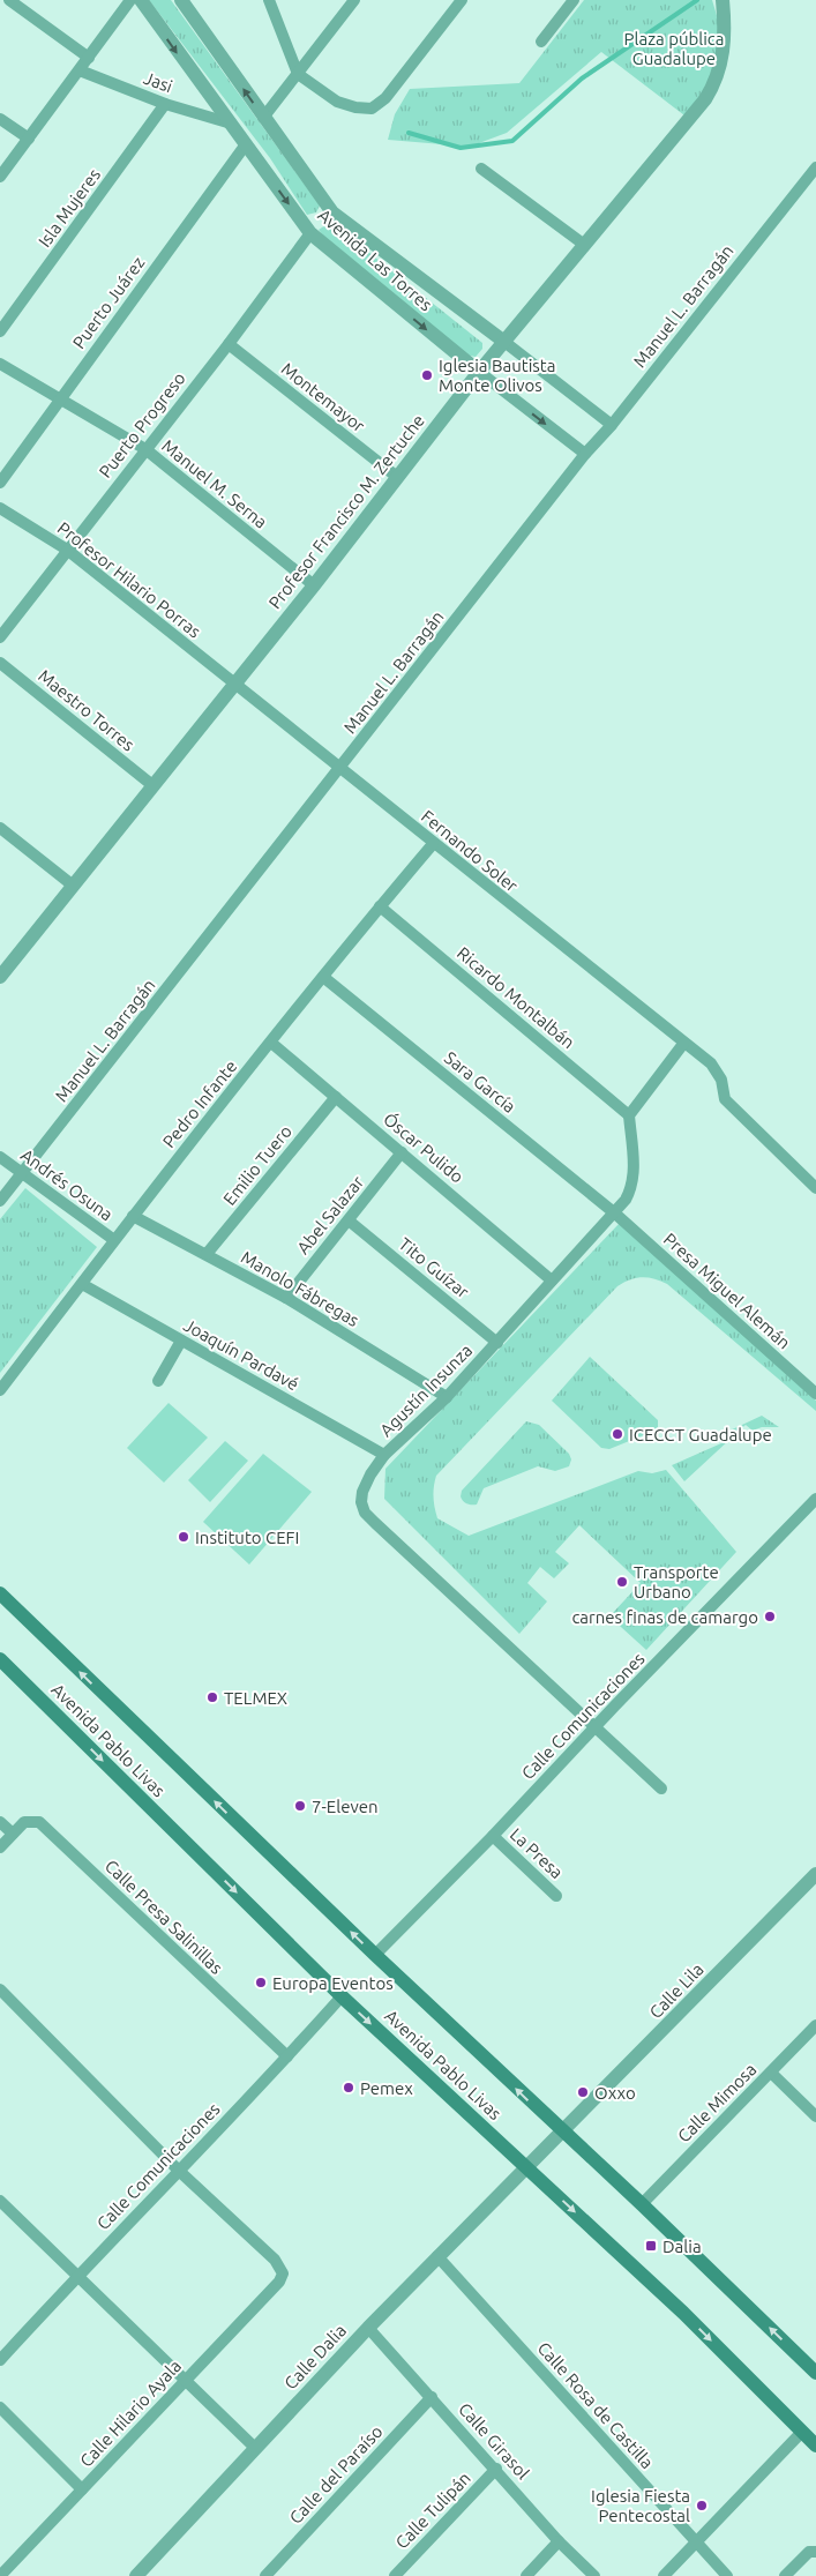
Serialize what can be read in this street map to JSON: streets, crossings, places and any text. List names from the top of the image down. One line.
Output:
{"streets":{"main road":["Avenida Pablo Livas"],"street":["Jasi","Isla Mujeres","Avenida Las Torres","Puerto Juárez","Manuel L. Barragán","Montemayor","Puerto Progreso","Manuel M. Serna","Profesor Francisco M. Zertuche","Profesor Hilario Porras","Maestro Torres","Fernando Soler","Ricardo Montalbán","Sara García","Pedro Infante","Óscar Pulido","Emilio Tuero","Andrés Osuna","Abel Salazar","Tito Guízar","Manolo Fábregas","Presa Miguel Alemán","Joaquín Pardavé","Agustín Insunza","Calle Comunicaciones","La Presa","Calle Presa Salinillas","Calle Lila","Calle Mimosa","Calle Dalia","Calle Rosa de Castilla","Calle Hilario Ayala","Calle Girasol","Calle del Paraíso","Calle Tulipán"]},"crossings":[["Jasi","Isla Mujeres"],["Jasi","Avenida Las Torres"],["Avenida Las Torres","Puerto Juárez"],["Avenida Las Torres","Manuel L. Barragán"],["Avenida Las Torres","Puerto Progreso"],["Avenida Las Torres","Profesor Francisco M. Zertuche"],["Puerto Juárez","Manuel M. Serna"],["Manuel L. Barragán","Fernando Soler"],["Manuel L. Barragán","Andrés Osuna"],["Montemayor","Puerto Progreso"],["Montemayor","Profesor Francisco M. Zertuche"],["Puerto Progreso","Manuel M. Serna"],["Puerto Progreso","Profesor Hilario Porras"],["Manuel M. Serna","Profesor Francisco M. Zertuche"],["Profesor Francisco M. Zertuche","Profesor Hilario Porras"],["Profesor Francisco M. Zertuche","Maestro Torres"],["Profesor Francisco M. Zertuche","Fernando Soler"],["Profesor Hilario Porras","Fernando Soler"],["Fernando Soler","Pedro Infante"],["Ricardo Montalbán","Pedro Infante"],["Ricardo Montalbán","Agustín Insunza"],["Sara García","Pedro Infante"],["Sara García","Presa Miguel Alemán"],["Sara García","Agustín Insunza"],["Pedro Infante","Óscar Pulido"],["Pedro Infante","Andrés Osuna"],["Pedro Infante","Manolo Fábregas"],["Pedro Infante","Joaquín Pardavé"],["Óscar Pulido","Emilio Tuero"],["Óscar Pulido","Abel Salazar"],["Óscar Pulido","Agustín Insunza"],["Emilio Tuero","Manolo Fábregas"],["Abel Salazar","Tito Guízar"],["Abel Salazar","Manolo Fábregas"],["Tito Guízar","Agustín Insunza"],["Manolo Fábregas","Agustín Insunza"],["Presa Miguel Alemán","Agustín Insunza"],["Joaquín Pardavé","Agustín Insunza"],["Agustín Insunza","Calle Comunicaciones"],["Calle Comunicaciones","Avenida Pablo Livas"],["Calle Comunicaciones","La Presa"],["Calle Comunicaciones","Calle Presa Salinillas"],["Calle Comunicaciones","Calle Hilario Ayala"],["Avenida Pablo Livas","Calle Lila"],["Avenida Pablo Livas","Calle Mimosa"],["Avenida Pablo Livas","Calle Dalia"],["Calle Lila","Calle Dalia"],["Calle Dalia","Calle Rosa de Castilla"],["Calle Dalia","Calle Girasol"],["Calle Girasol","Calle del Paraíso"],["Calle Girasol","Calle Tulipán"]],"parks":["Plaza pública Guadalupe"],"places":{"other":["Iglesia Bautista Monte Olivos","ICECCT Guadalupe","Instituto CEFI","Transporte Urbano","carnes finas de camargo","TELMEX","7-Eleven","Europa Eventos","Pemex","Oxxo","Iglesia Fiesta Pentecostal"],"transit":["Dalia"]}}
